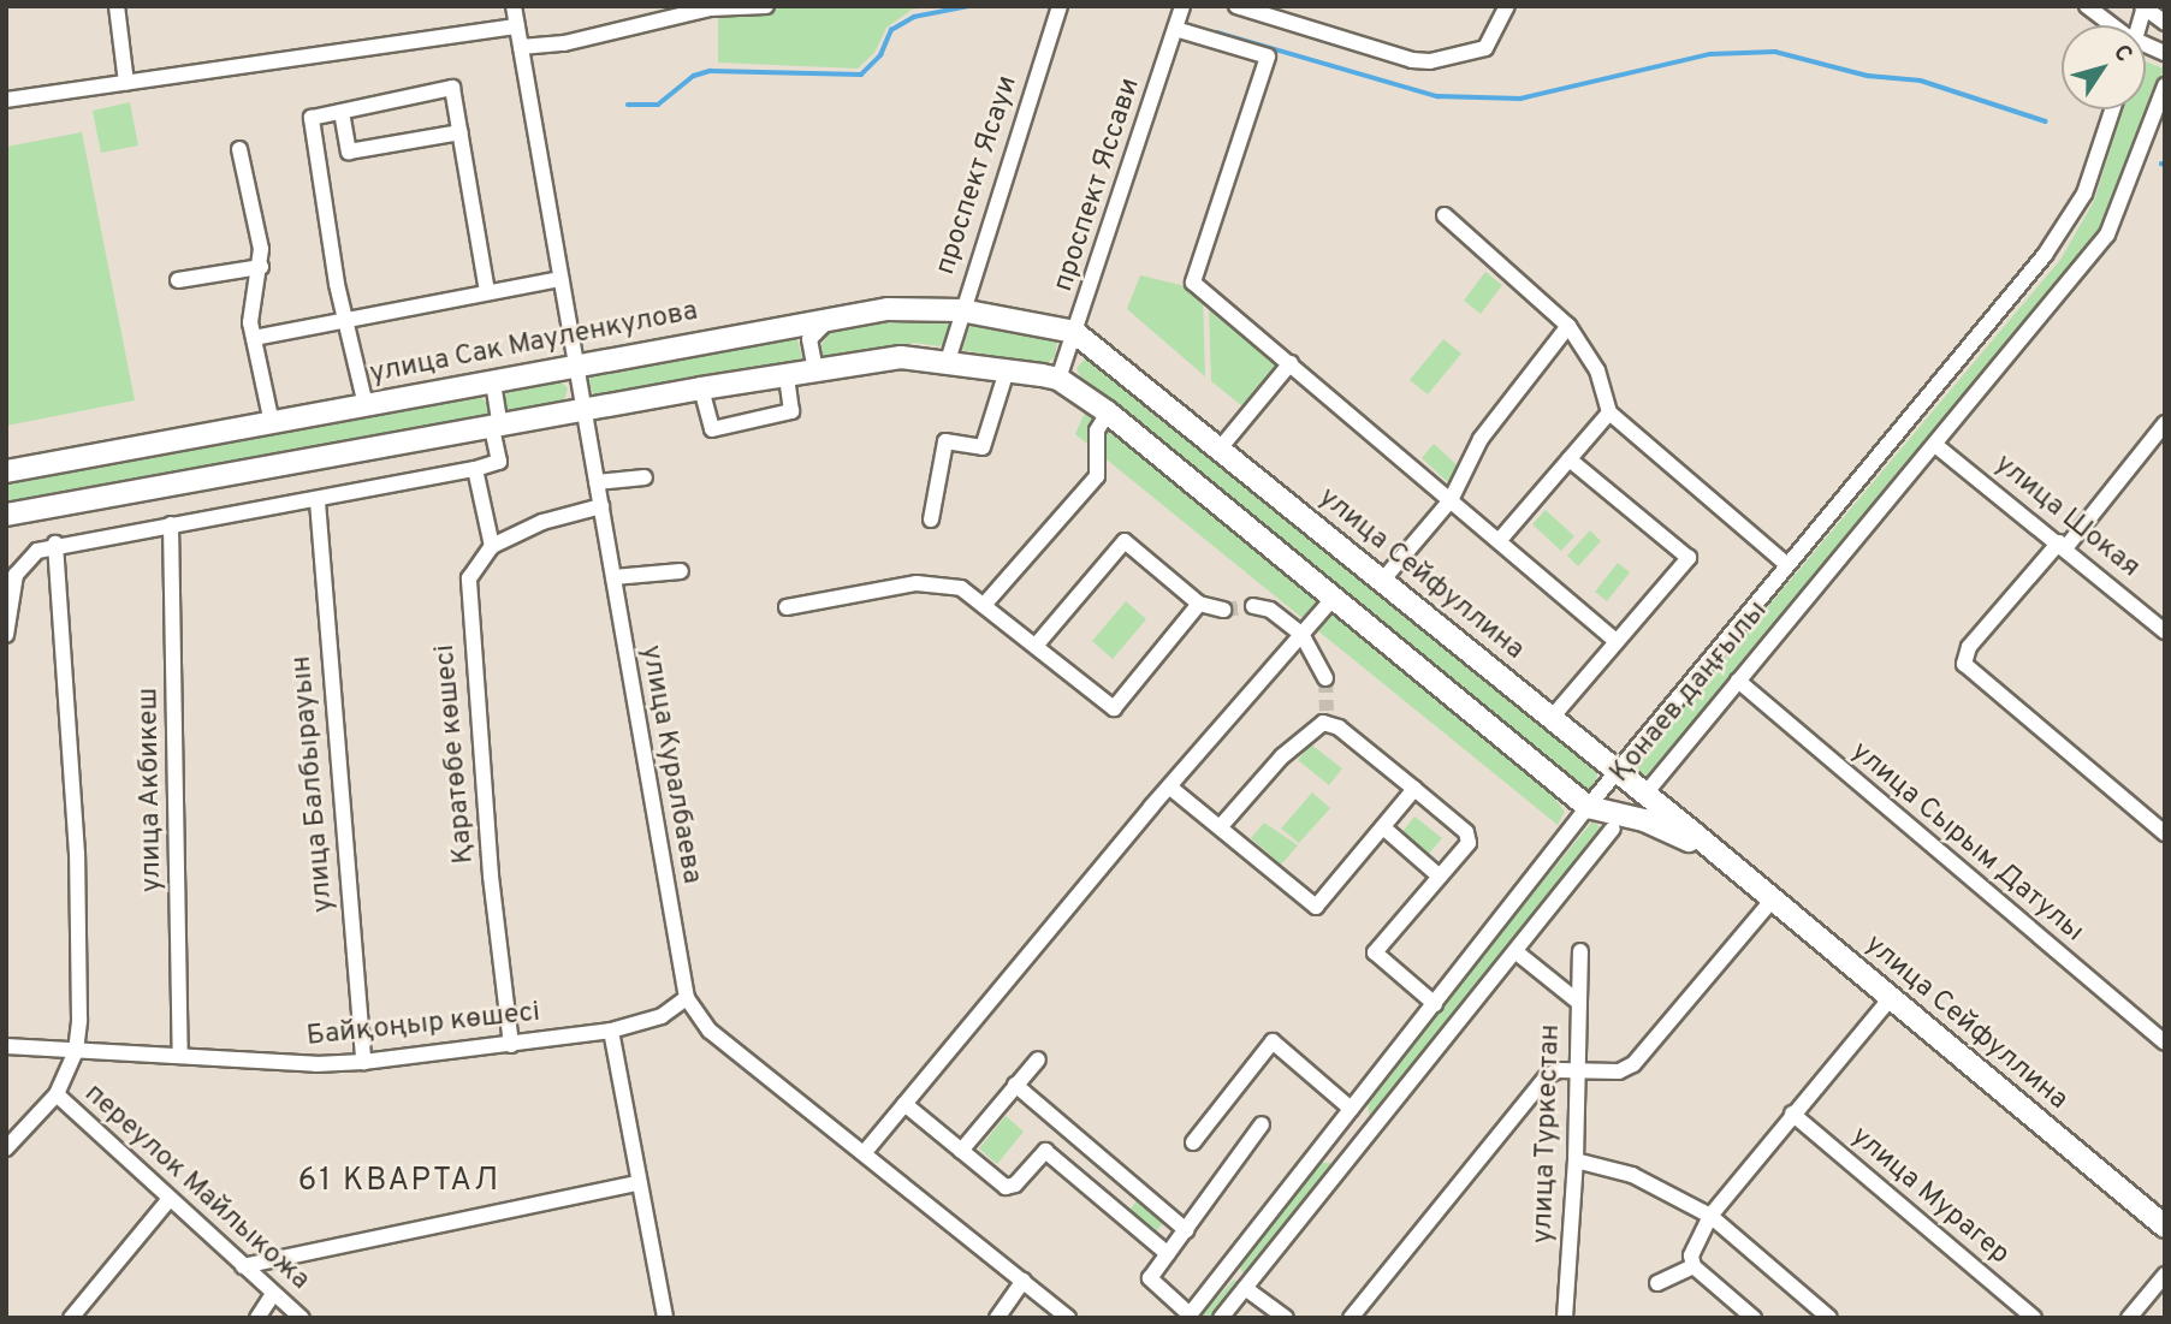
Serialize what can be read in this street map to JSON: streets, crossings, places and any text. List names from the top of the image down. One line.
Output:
{"streets":{"main road":["улица Сак Мауленкулова","улица Сейфуллина","Қонаев даңғылы"],"street":["проспект Ясауи","проспект Яссави","улица Шокая","Қаратөбе көшесі","улица Куралбаева","улица Балбырауын","улица Акбикеш","улица Сырым Датулы","Байқоңыр көшесі","улица Туркестан","переулок Майлыкожа","улица Мурагер"]},"crossings":[["проспект Ясауи","улица Сак Мауленкулова"],["проспект Яссави","улица Сак Мауленкулова"],["проспект Яссави","улица Сейфуллина"],["улица Сак Мауленкулова","улица Сейфуллина"],["улица Сак Мауленкулова","улица Куралбаева"],["улица Шокая","Қонаев даңғылы"],["улица Сейфуллина","Қонаев даңғылы"],["Қонаев даңғылы","улица Сырым Датулы"],["Қаратөбе көшесі","Байқоңыр көшесі"],["улица Куралбаева","Байқоңыр көшесі"],["улица Балбырауын","Байқоңыр көшесі"],["улица Акбикеш","Байқоңыр көшесі"]],"districts":["61 КВАРТАЛ"],"north":"top right"}
